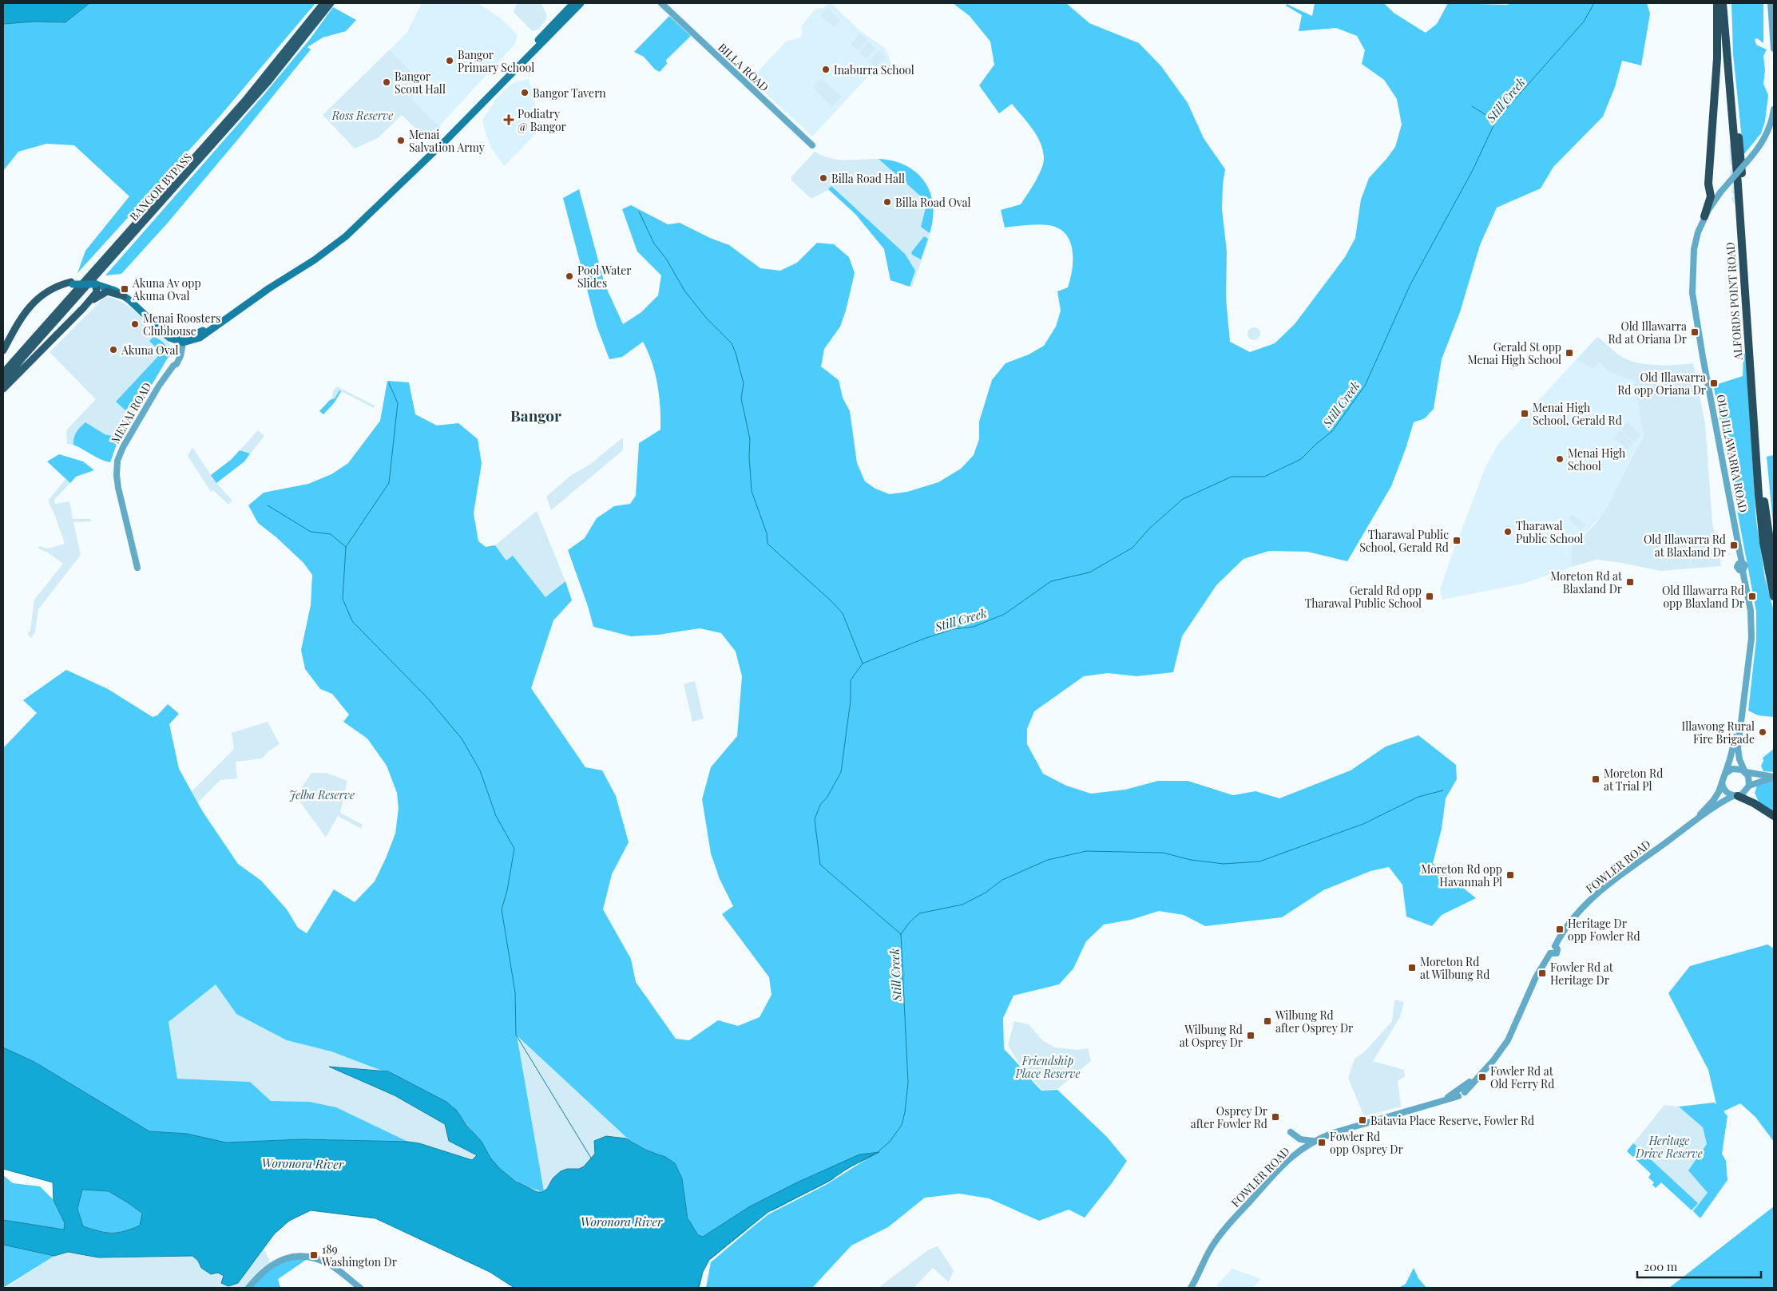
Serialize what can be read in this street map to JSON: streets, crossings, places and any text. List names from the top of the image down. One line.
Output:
{"streets":{"highway":["ALFORDS POINT ROAD"],"main road":["BANGOR BYPASS"],"street":["BILLA ROAD","MENAI ROAD","OLD ILLAWARRA ROAD","FOWLER ROAD"]},"districts":["Bangor"],"water":["Still Creek","Woronora River"],"parks":["Ross Reserve","Jelba Reserve","Friendship Place Reserve","Heritage Drive Reserve"],"places":{"other":["Bangor Primary School","Inaburra School","Bangor Scout Hall","Bangor Tavern","Menai Salvation Army","Billa Road Hall","Billa Road Oval","Pool Water Slides","Menai Roosters Clubhouse","Akuna Oval","Menai High School","Tharawal Public School","Illawong Rural Fire Brigade"],"health":["Podiatry @ Bangor"],"transit":["Akuna Av opp Akuna Oval","Old Illawarra Rd at Oriana Dr","Gerald St opp Menai High School","Old Illawarra Rd opp Oriana Dr","Menai High School, Gerald Rd","Tharawal Public School, Gerald Rd","Old Illawarra Rd at Blaxland Dr","Moreton Rd at Blaxland Dr","Gerald Rd opp Tharawal Public School","Old Illawarra Rd opp Blaxland Dr","Moreton Rd at Trial Pl","Moreton Rd opp Havannah Pl","Heritage Dr opp Fowler Rd","Moreton Rd at Wilbung Rd","Fowler Rd at Heritage Dr","Wilbung Rd after Osprey Dr","Wilbung Rd at Osprey Dr","Fowler Rd at Old Ferry Rd","Osprey Dr after Fowler Rd","Batavia Place Reserve, Fowler Rd","Fowler Rd opp Osprey Dr","189 Washington Dr"]},"scale_bar":"200 m"}
